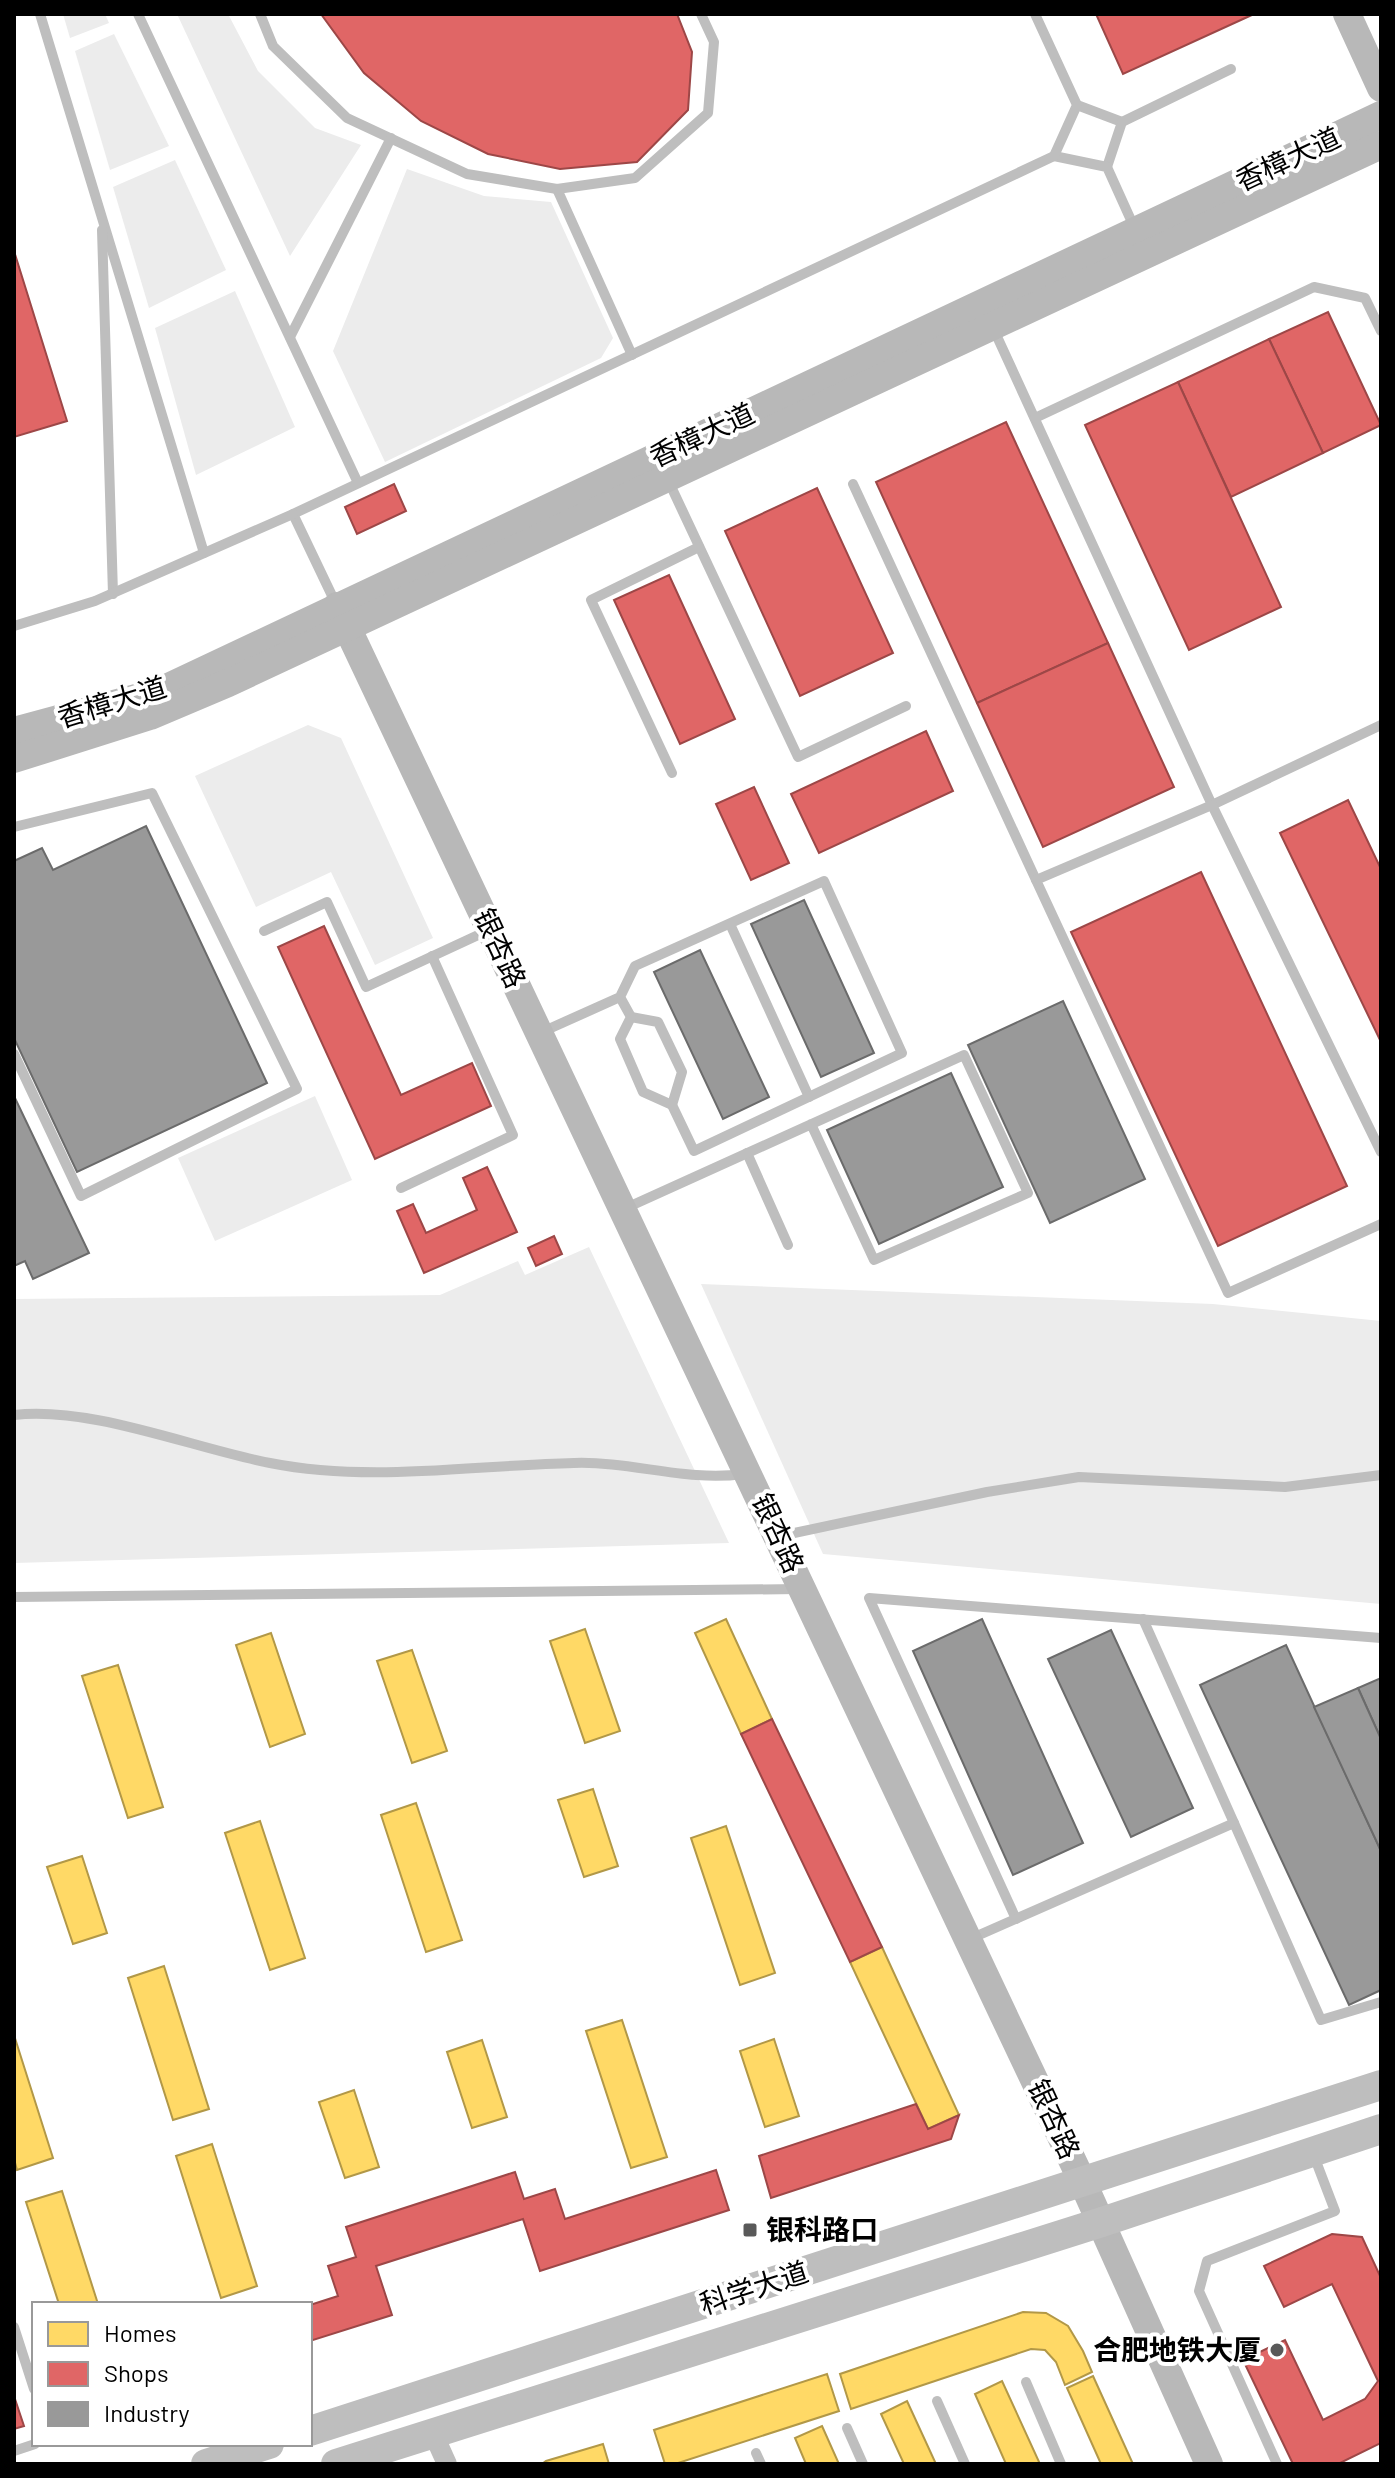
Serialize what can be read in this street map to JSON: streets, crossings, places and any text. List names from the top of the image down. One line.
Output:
{"streets":{"main road":["香樟大道","银杏路","科学大道"]},"crossings":[["香樟大道","银杏路"],["银杏路","科学大道"]],"places":{"transit":["银科路口"],"other":["合肥地铁大厦"]},"legend":["Homes","Shops","Industry"]}
